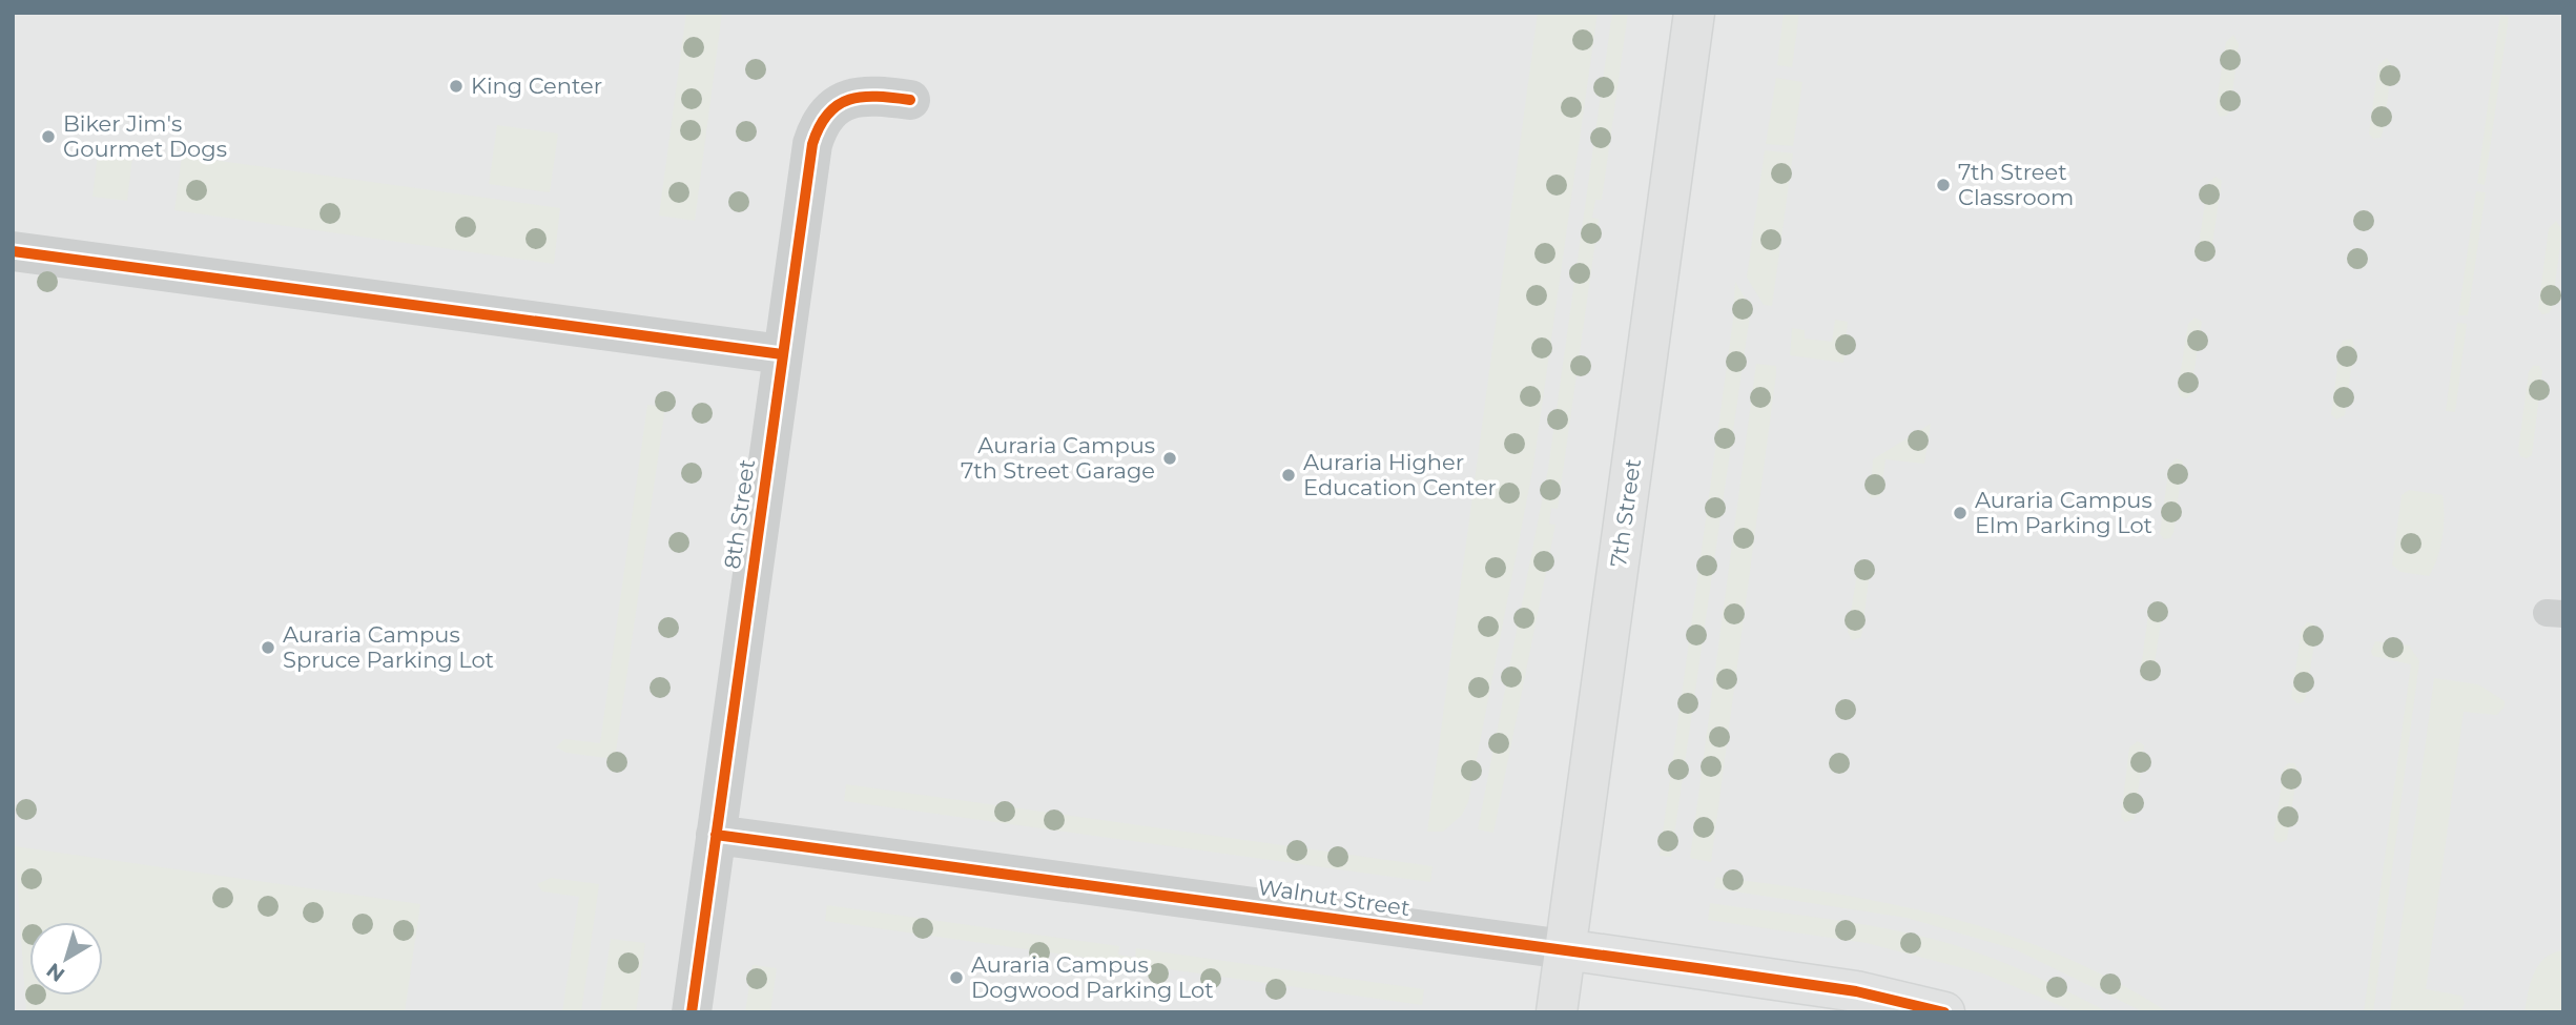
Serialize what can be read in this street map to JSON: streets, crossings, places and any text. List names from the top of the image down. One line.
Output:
{"streets":{"main road":["7th Street","Walnut Street"],"street":["8th Street"]},"crossings":[["7th Street","Walnut Street"],["8th Street","Walnut Street"]],"places":["King Center","Biker Jim's Gourmet Dogs","7th Street Classroom","Auraria Campus 7th Street Garage","Auraria Higher Education Center","Auraria Campus Elm Parking Lot","Auraria Campus Spruce Parking Lot","Auraria Campus Dogwood Parking Lot"],"north":"bottom left"}
